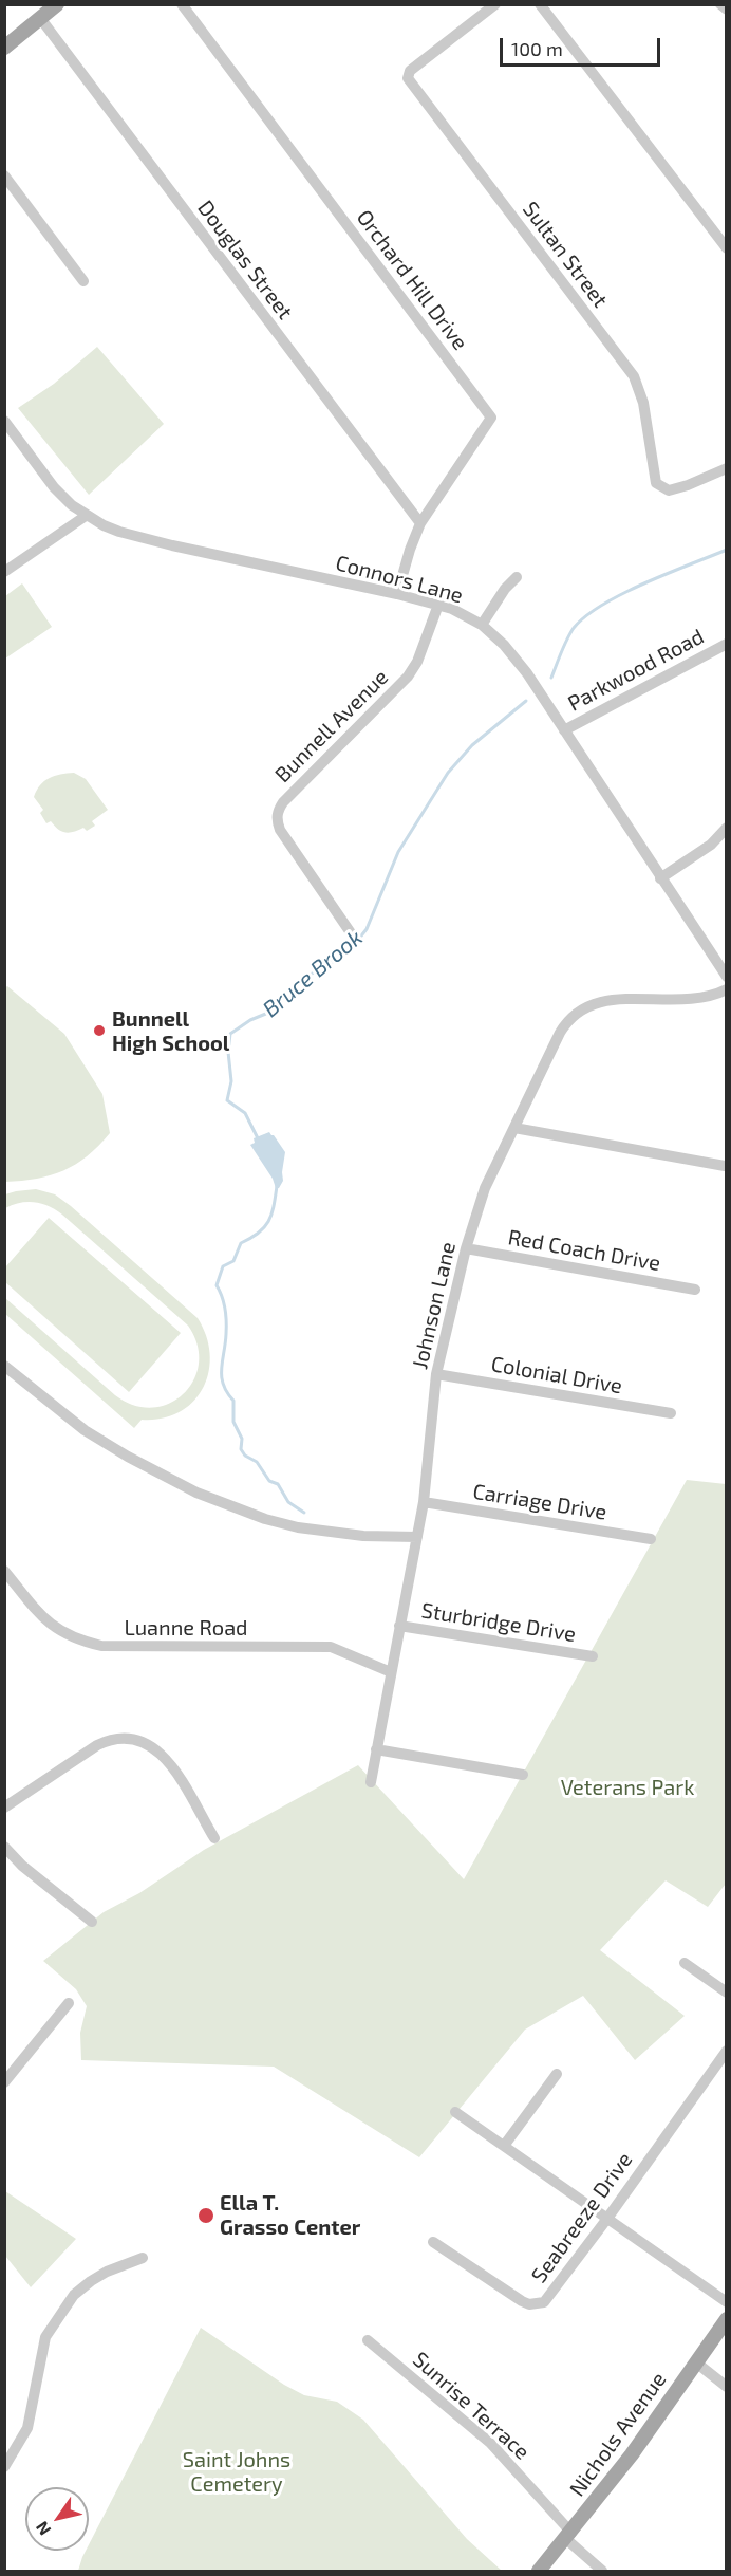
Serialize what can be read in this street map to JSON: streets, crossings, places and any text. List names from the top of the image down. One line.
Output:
{"streets":{"main road":["Nichols Avenue"],"street":["Sultan Street","Douglas Street","Orchard Hill Drive","Connors Lane","Parkwood Road","Bunnell Avenue","Red Coach Drive","Johnson Lane","Colonial Drive","Carriage Drive","Sturbridge Drive","Luanne Road","Seabreeze Drive","Sunrise Terrace"]},"crossings":[["Douglas Street","Orchard Hill Drive"],["Orchard Hill Drive","Connors Lane"],["Connors Lane","Parkwood Road"],["Connors Lane","Bunnell Avenue"],["Red Coach Drive","Johnson Lane"],["Johnson Lane","Colonial Drive"],["Johnson Lane","Carriage Drive"],["Johnson Lane","Sturbridge Drive"],["Johnson Lane","Luanne Road"],["Sunrise Terrace","Nichols Avenue"]],"water":["Bruce Brook"],"parks":["Veterans Park","Saint Johns Cemetery"],"places":["Bunnell High School","Ella T. Grasso Center"],"scale_bar":"100 m","north":"bottom left"}
